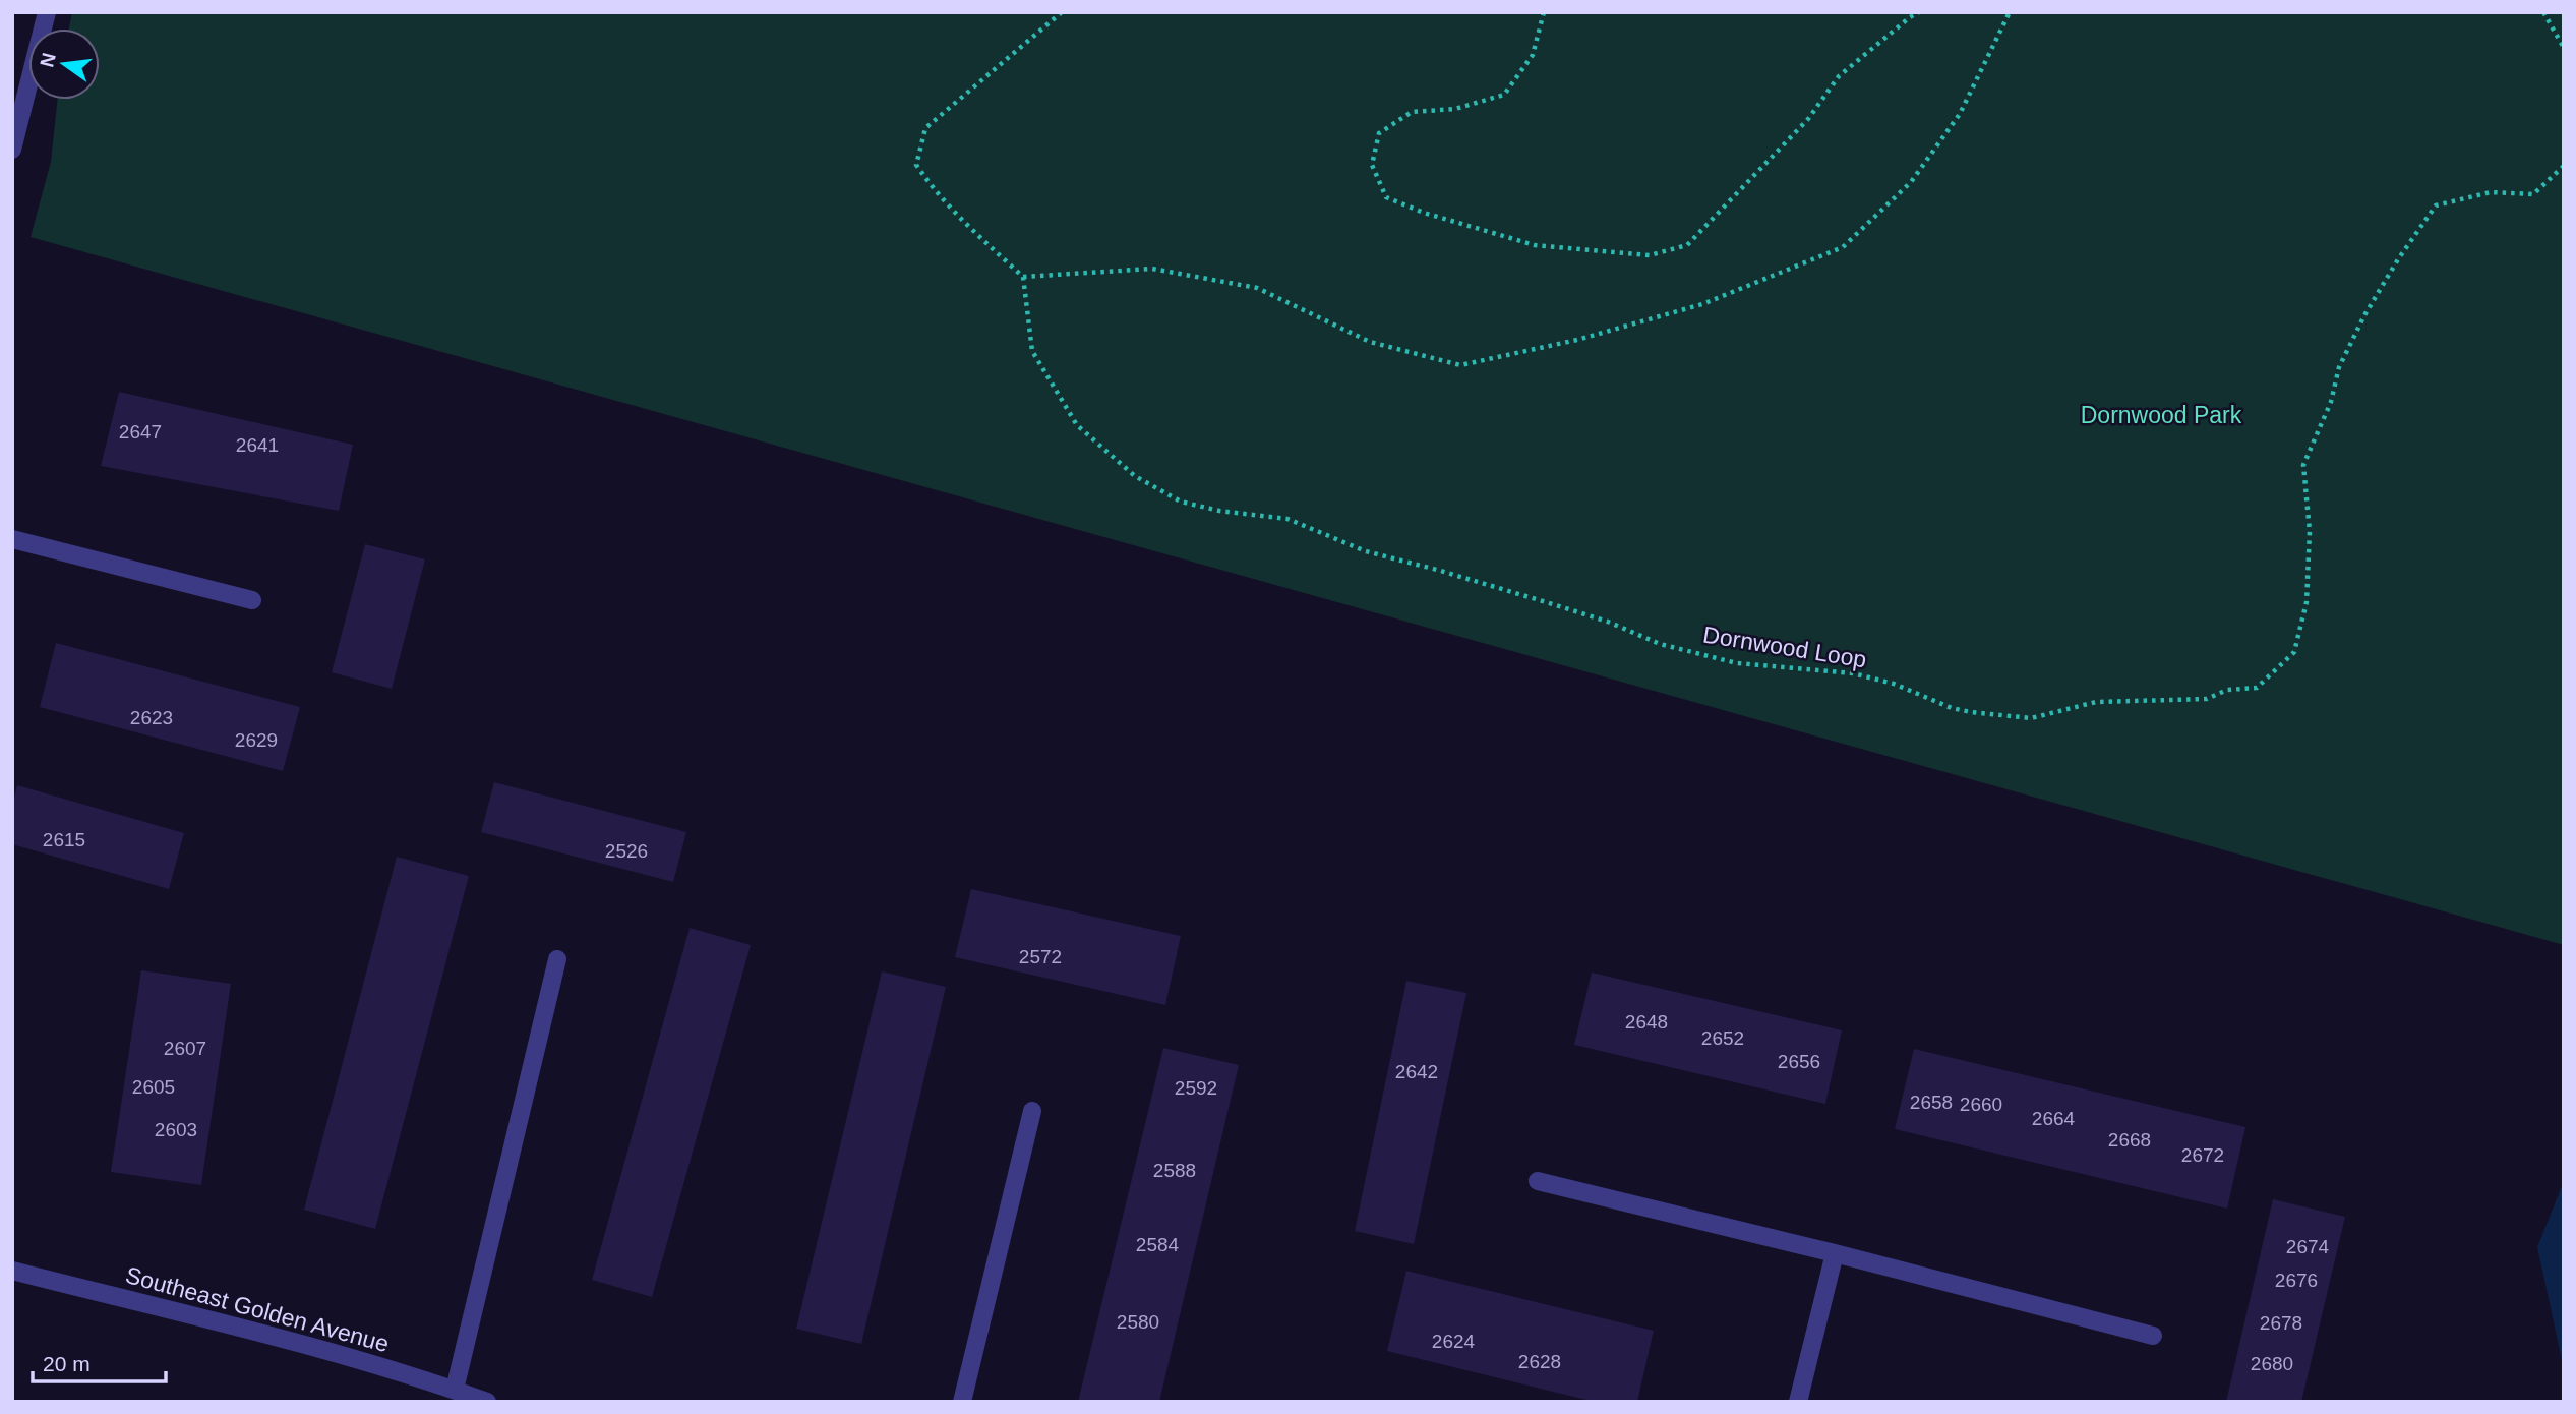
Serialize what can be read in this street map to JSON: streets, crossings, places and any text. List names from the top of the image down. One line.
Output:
{"streets":{"street":["Southeast Golden Avenue"],"path":["Dornwood Loop"]},"parks":["Dornwood Park"],"house_numbers":["2647","2641","2623","2629","2615","2526","2572","2648","2652","2607","2656","2642","2605","2592","2658","2660","2664","2603","2668","2672","2588","2584","2674","2676","2580","2678","2624","2628","2680"],"scale_bar":"20 m","north":"left"}
